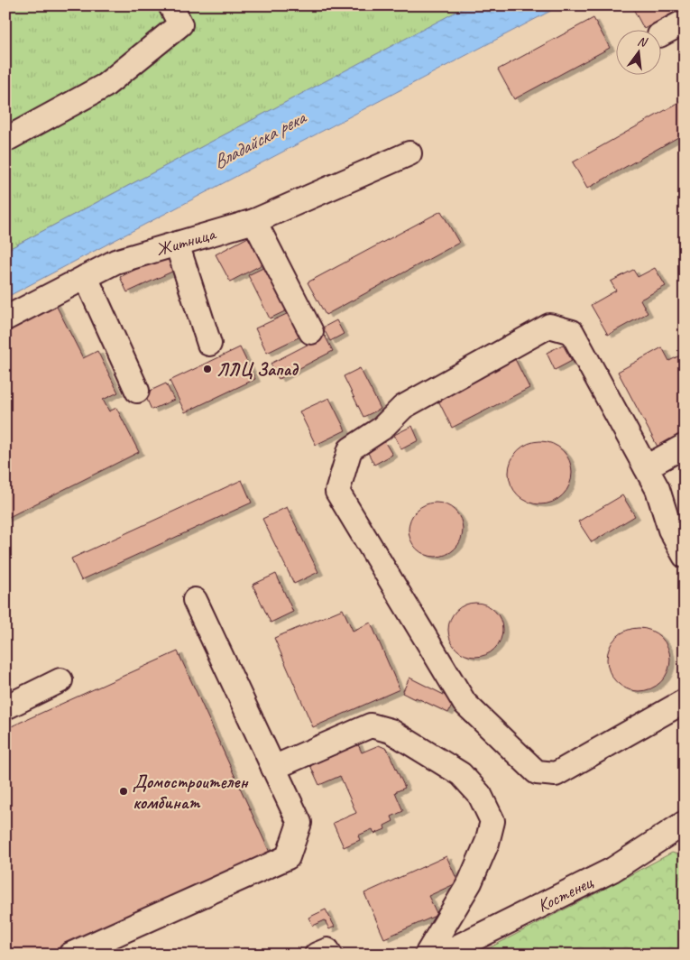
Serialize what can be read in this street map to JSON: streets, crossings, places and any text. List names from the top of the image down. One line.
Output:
{"streets":{"street":["Житница","Костенец"]},"water":["Владайска река"],"places":["ЛЛЦ Запад","Домостроителен комбинат"],"north":"top"}
